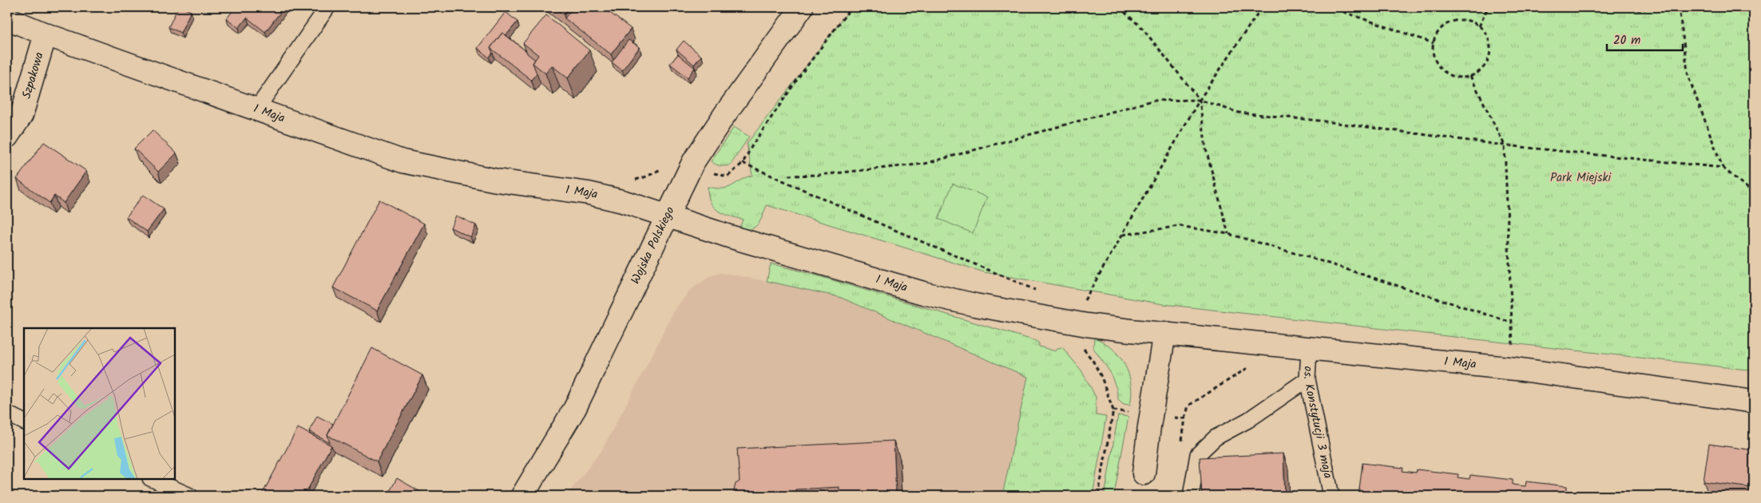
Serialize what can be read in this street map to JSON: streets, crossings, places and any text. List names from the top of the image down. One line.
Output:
{"streets":{"street":["Szpakowa","1 Maja","Wojska Polskiego"],"lane":["os. Konstytucji 3 maja"]},"crossings":[["Szpakowa","1 Maja"],["1 Maja","Wojska Polskiego"],["1 Maja","os. Konstytucji 3 maja"]],"parks":["Park Miejski"],"scale_bar":"20 m"}
